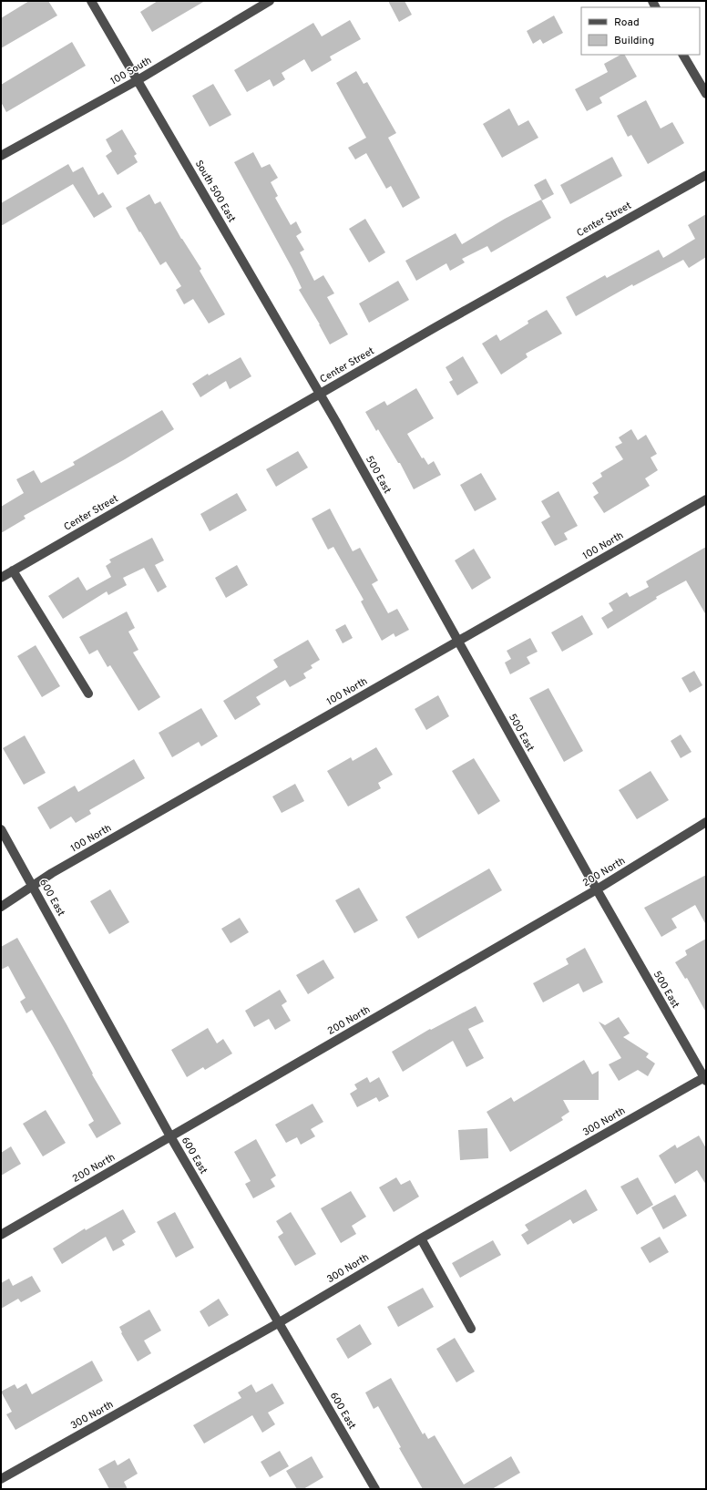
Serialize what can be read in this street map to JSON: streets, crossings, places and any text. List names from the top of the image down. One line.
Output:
{"streets":{"street":["100 South","South 500 East","Center Street","500 East","100 North","200 North","600 East","300 North"]},"crossings":[["100 South","South 500 East"],["South 500 East","Center Street"],["South 500 East","500 East"],["Center Street","500 East"],["500 East","100 North"],["500 East","200 North"],["500 East","300 North"],["100 North","600 East"],["200 North","600 East"],["600 East","300 North"]],"legend":["Road","Building"]}
